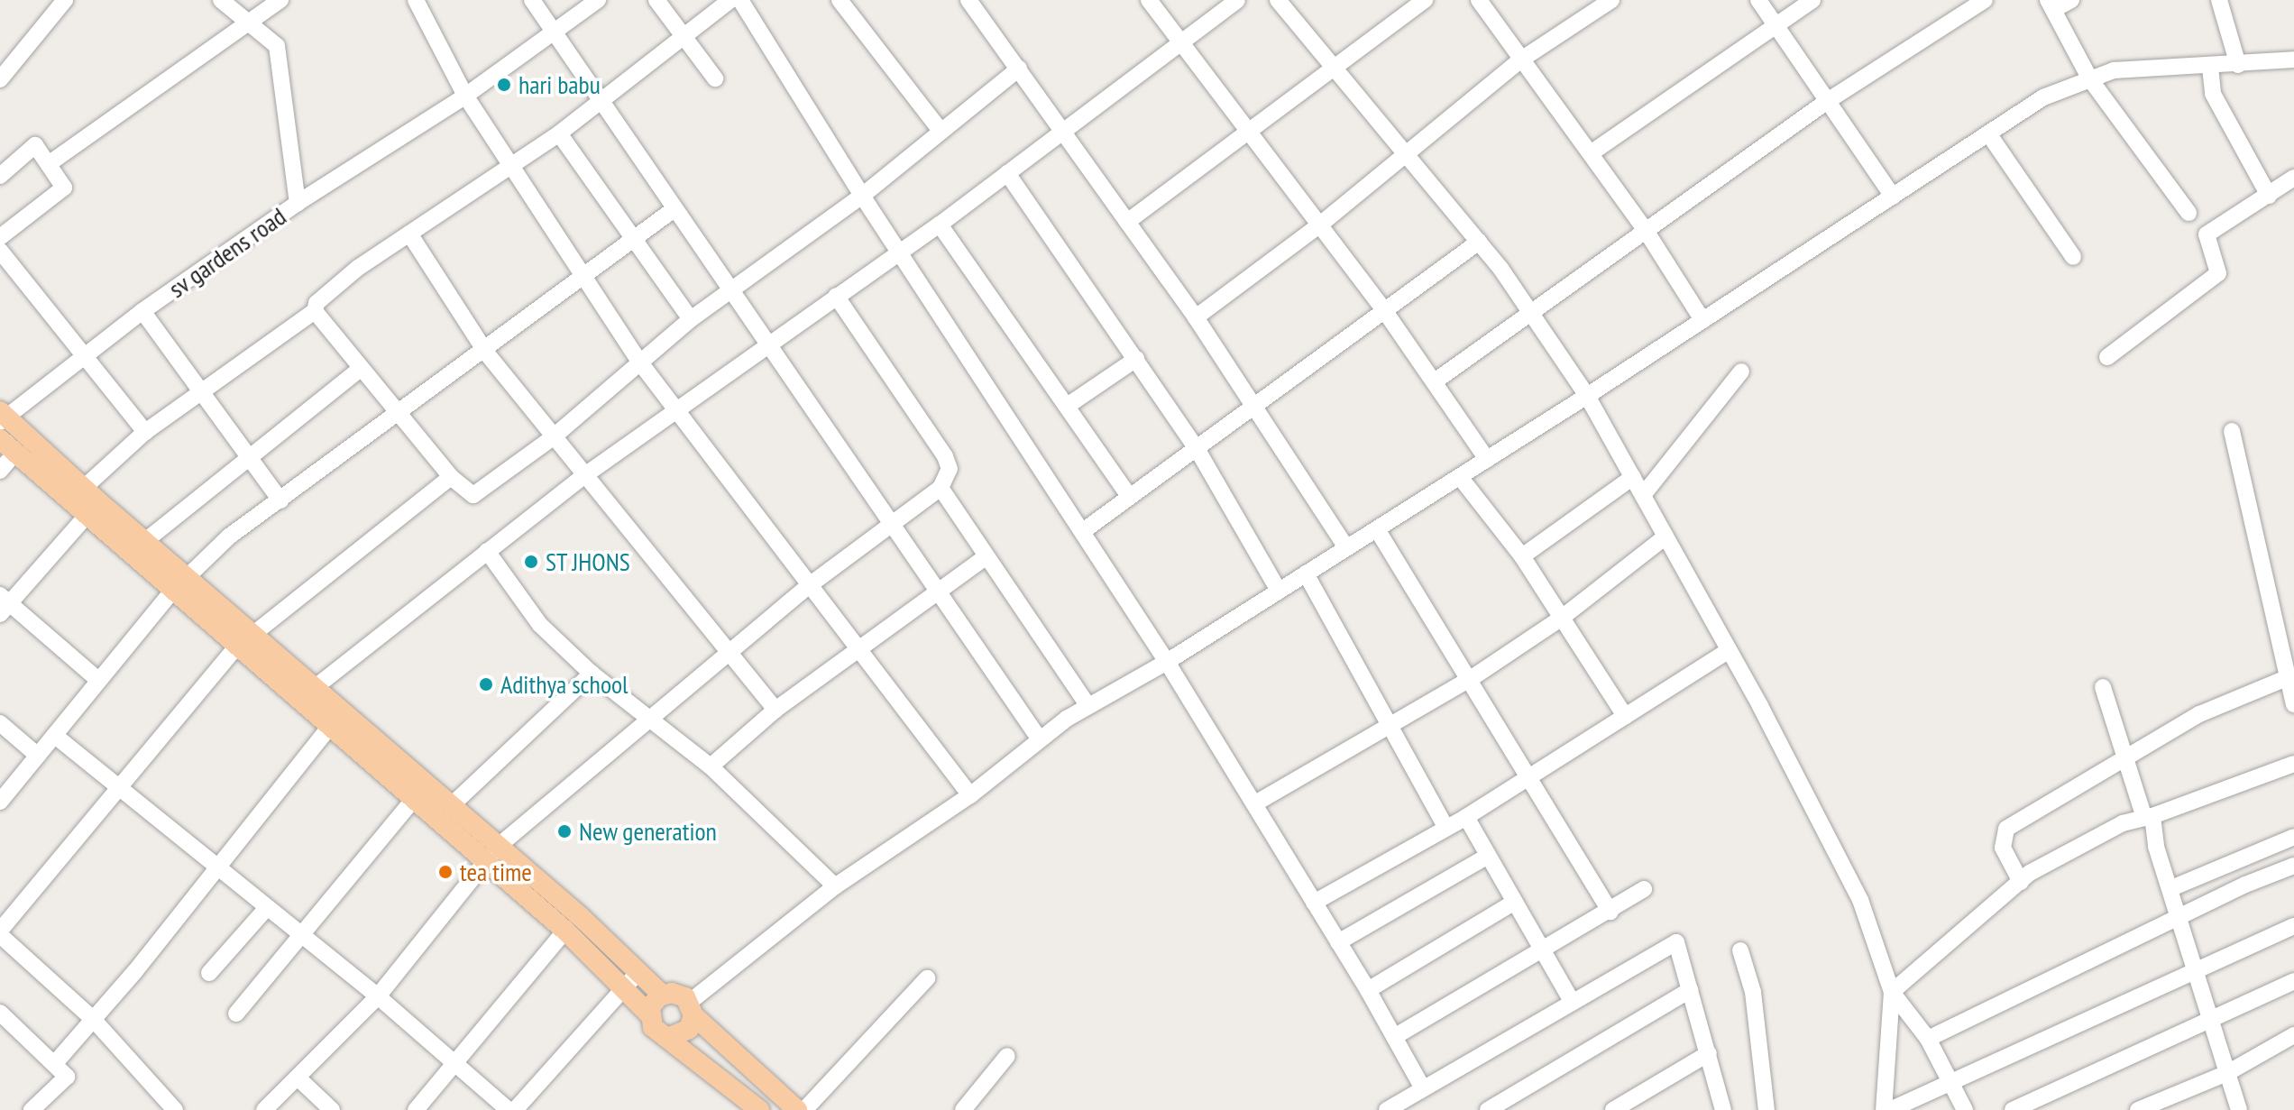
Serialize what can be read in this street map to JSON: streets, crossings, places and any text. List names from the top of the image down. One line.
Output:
{"streets":{"street":["sv gardens road"]},"places":["hari babu","ST JHONS","Adithya school","New generation","tea time"]}
